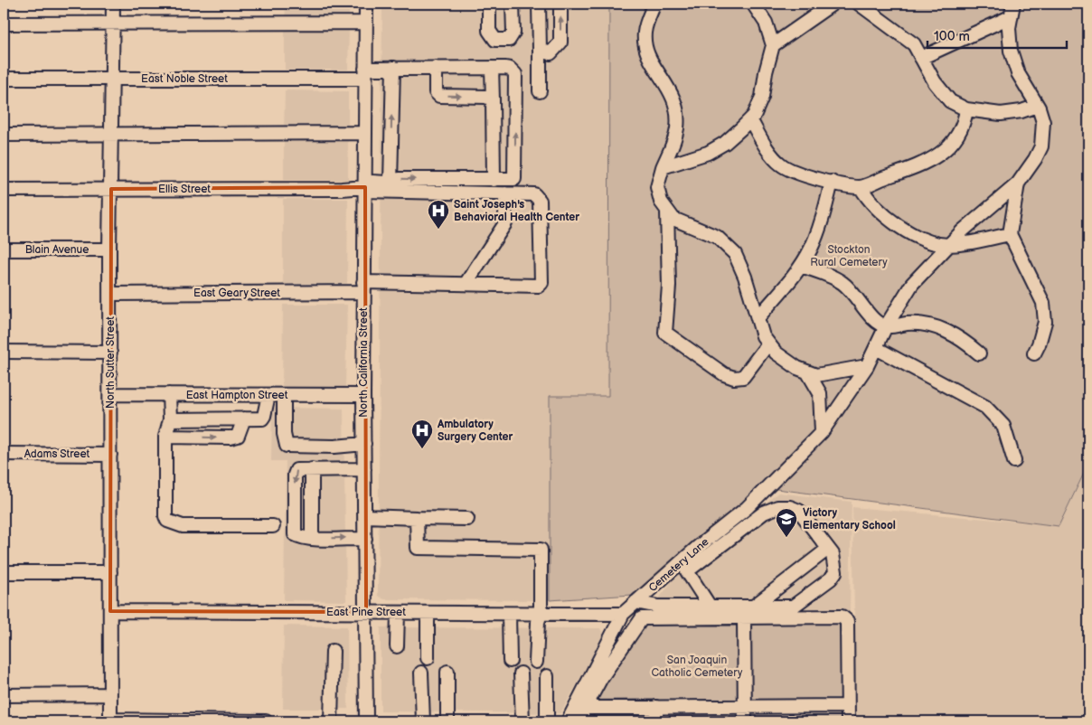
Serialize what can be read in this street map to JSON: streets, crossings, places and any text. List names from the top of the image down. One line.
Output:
{"streets":{"street":["East Noble Street","Ellis Street","Blain Avenue","East Geary Street","North Sutter Street","North California Street","East Hampton Street","Adams Street","Cemetery Lane","East Pine Street"]},"crossings":[["East Noble Street","North Sutter Street"],["East Noble Street","North California Street"],["Ellis Street","North Sutter Street"],["Ellis Street","North California Street"],["Blain Avenue","North Sutter Street"],["East Geary Street","North Sutter Street"],["East Geary Street","North California Street"],["North Sutter Street","East Hampton Street"],["North Sutter Street","Adams Street"],["North Sutter Street","East Pine Street"],["North California Street","East Hampton Street"],["North California Street","East Pine Street"],["Cemetery Lane","East Pine Street"]],"parks":["Stockton Rural Cemetery","San Joaquin Catholic Cemetery"],"places":{"hospital":["Saint Joseph's Behavioral Health Center","Ambulatory Surgery Center"],"school or university":["Victory Elementary School"]},"scale_bar":"100 m"}
